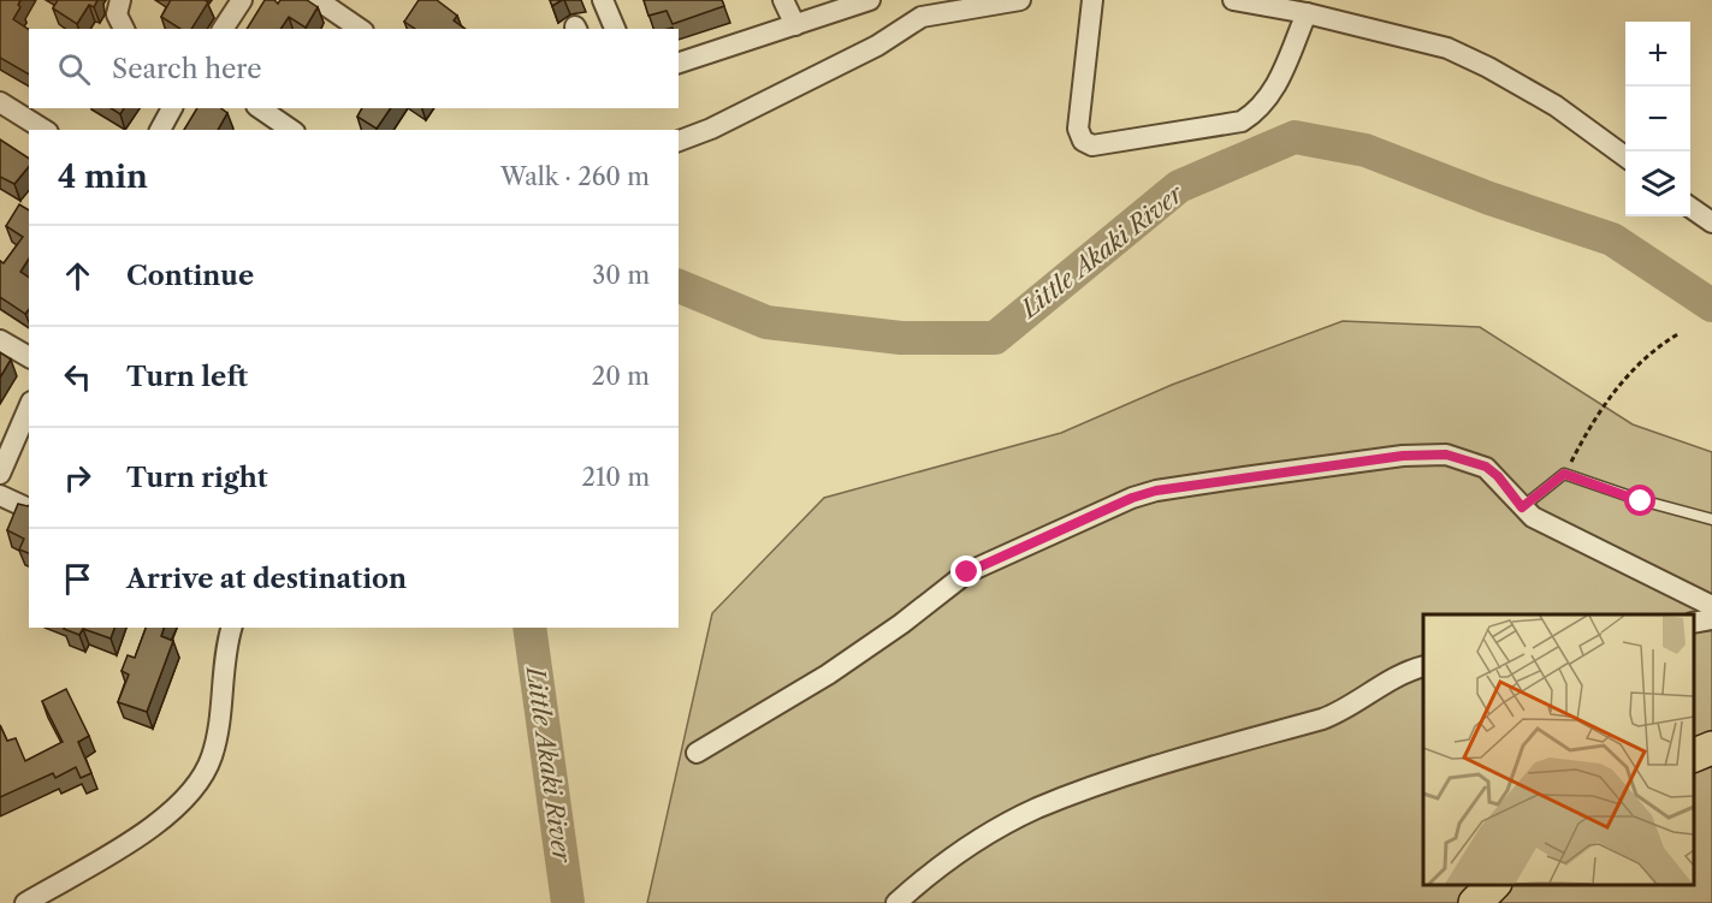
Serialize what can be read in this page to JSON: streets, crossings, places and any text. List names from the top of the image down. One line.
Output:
{"water":["Little Akaki River"],"page":{"map_buttons":["+","−"],"search":"Search here","heading":["4 min","Walk · 260 m"],"list":[["Continue","30 m"],["Turn left","20 m"],["Turn right","210 m"],"Arrive at destination"]}}
